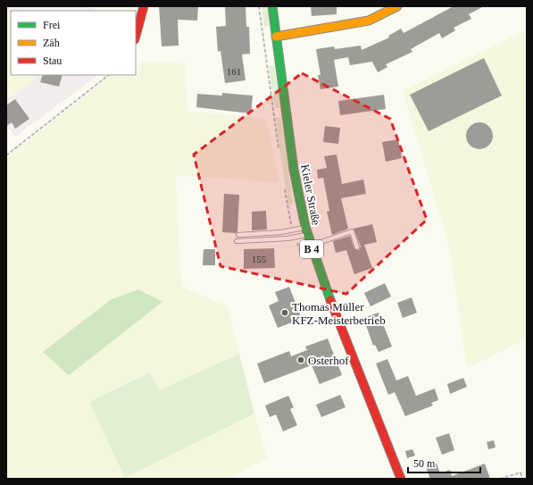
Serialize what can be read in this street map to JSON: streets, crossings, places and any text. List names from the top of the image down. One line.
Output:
{"streets":{"main road":["Kieler Straße","B 4"]},"places":["Thomas Müller KFZ-Meisterbetrieb","Osterhof"],"house_numbers":["161","155"],"legend":["Frei","Zäh","Stau"],"scale_bar":"50 m"}
